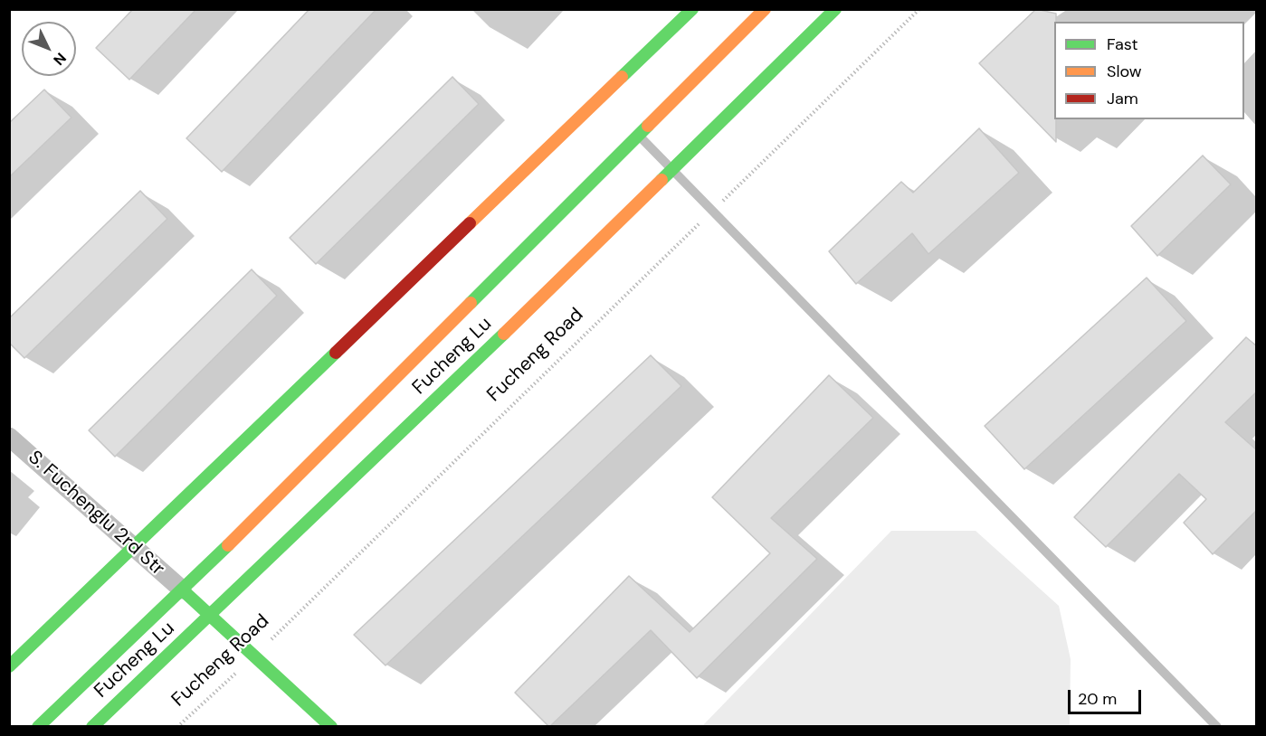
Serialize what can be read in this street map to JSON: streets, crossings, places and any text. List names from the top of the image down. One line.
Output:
{"streets":{"main road":["Fucheng Lu"],"street":["S. Fuchenglu 2rd Str"],"path":["Fucheng Road"]},"crossings":[["Fucheng Lu","S. Fuchenglu 2rd Str"]],"legend":["Fast","Slow","Jam"],"scale_bar":"20 m","north":"bottom right"}
